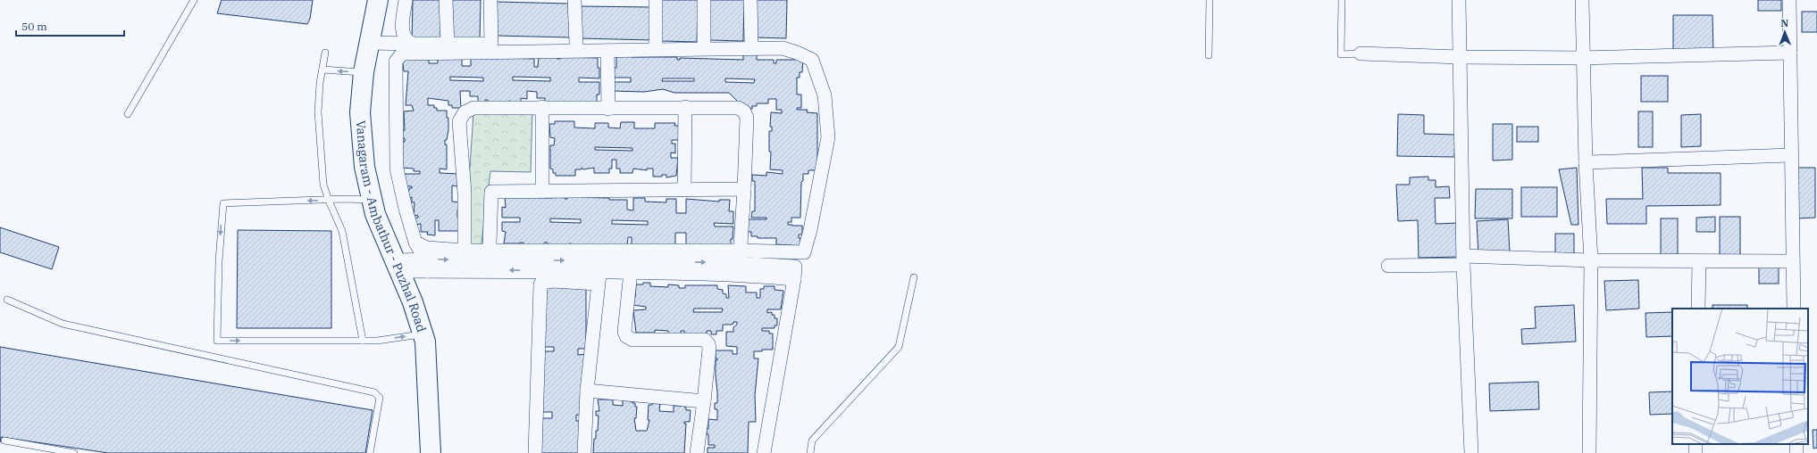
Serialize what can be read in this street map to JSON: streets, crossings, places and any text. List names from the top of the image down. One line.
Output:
{"streets":{"main road":["Vanagaram - Ambathur - Puzhal Road"]},"scale_bar":"50 m","north":"top"}
